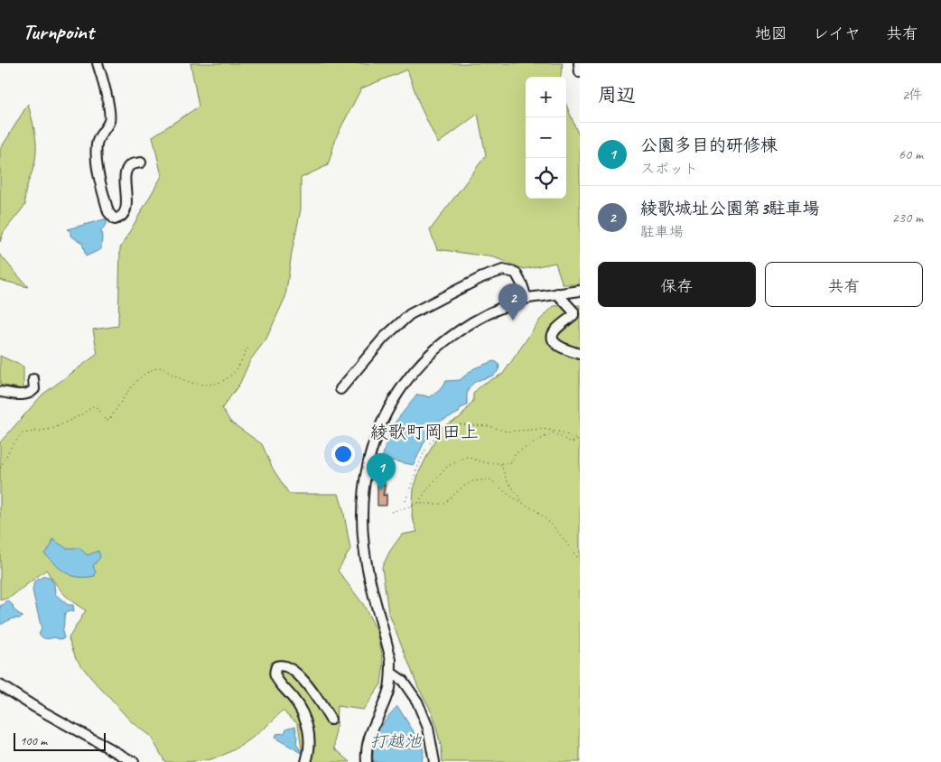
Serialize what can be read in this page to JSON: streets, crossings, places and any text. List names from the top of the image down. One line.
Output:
{"districts":["綾歌町岡田上"],"water":["打越池"],"scale_bar":"100 m","page":{"header":"Turnpoint","nav":["地図","レイヤ","共有"],"heading":["周辺","2件"],"map_buttons":["+","−"],"list":[{"mark":"1","name":"公園多目的研修棟","note":"スポット","value":"60 m"},{"mark":"2","name":"綾歌城址公園第3駐車場","note":"駐車場","value":"230 m"}],"buttons":["保存","共有"],"pins":["2","1"],"scale":"100 m"}}
